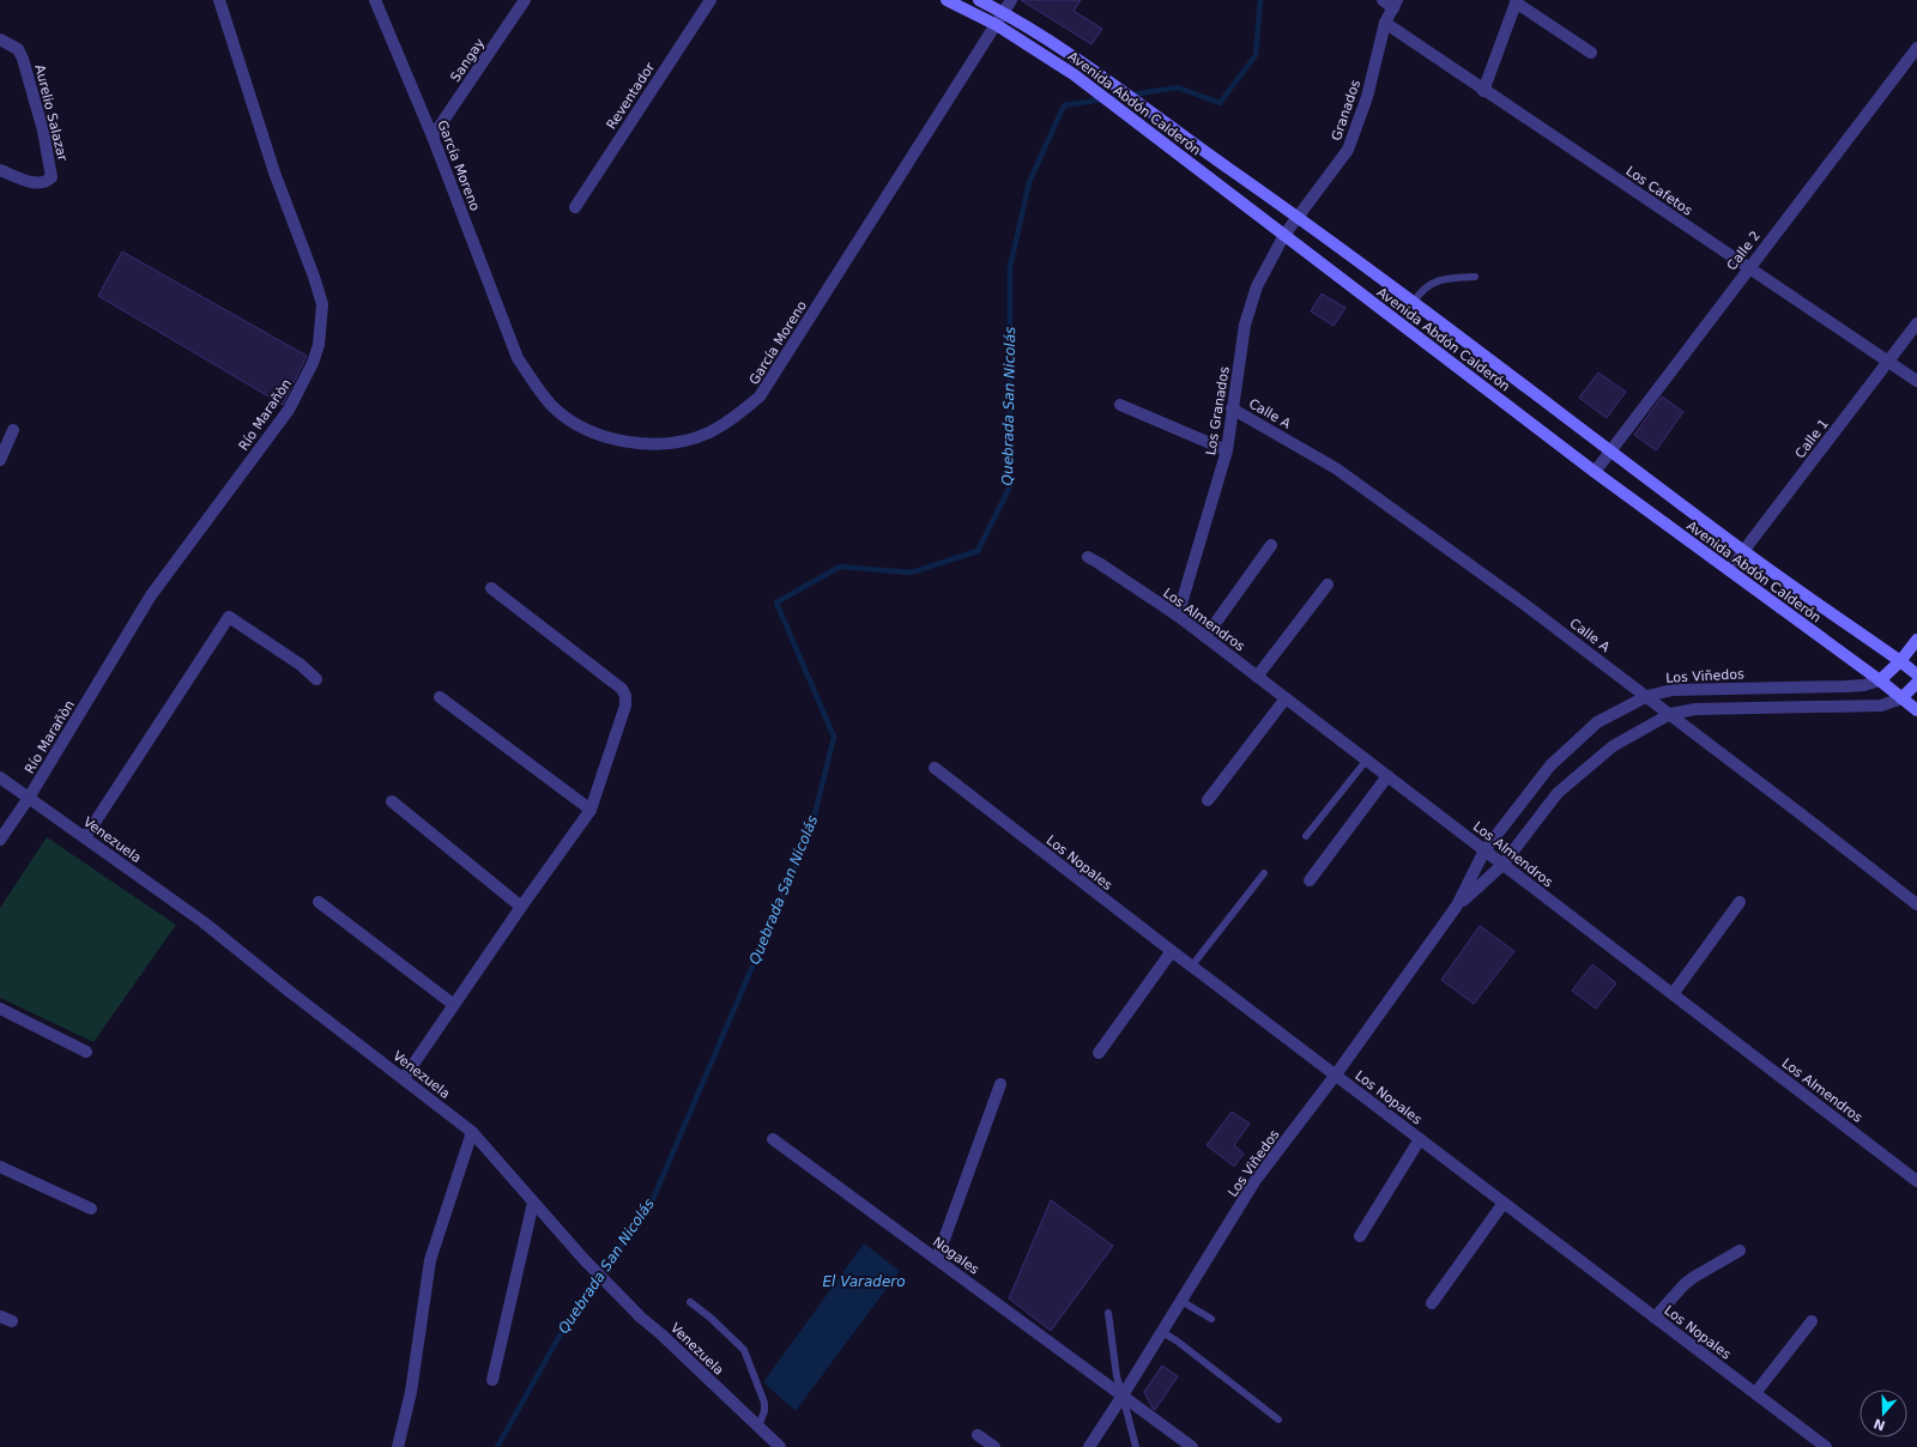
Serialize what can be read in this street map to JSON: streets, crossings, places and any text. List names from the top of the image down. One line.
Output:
{"streets":{"main road":["Avenida Abdón Calderón"],"street":["Sangay","Reventador","Granados","Aurelio Salazar","García Moreno","Los Cafetos","Calle 2","Los Granados","Calle A","Río Marañòn","Calle 1","Los Almendros","Los Viñedos","Venezuela","Los Nopales","Nogales"]},"crossings":[["Sangay","García Moreno"],["Avenida Abdón Calderón","Granados"],["Avenida Abdón Calderón","García Moreno"],["Avenida Abdón Calderón","Calle 2"],["Avenida Abdón Calderón","Los Granados"],["Avenida Abdón Calderón","Calle 1"],["Avenida Abdón Calderón","Los Viñedos"],["Granados","Los Cafetos"],["Granados","Los Granados"],["Los Cafetos","Calle 2"],["Los Cafetos","Calle 1"],["Los Granados","Calle A"],["Los Granados","Los Almendros"],["Calle A","Los Viñedos"],["Río Marañòn","Venezuela"],["Los Almendros","Los Viñedos"],["Los Viñedos","Los Nopales"],["Los Viñedos","Nogales"]],"water":["Quebrada San Nicolás","El Varadero"],"north":"bottom"}
